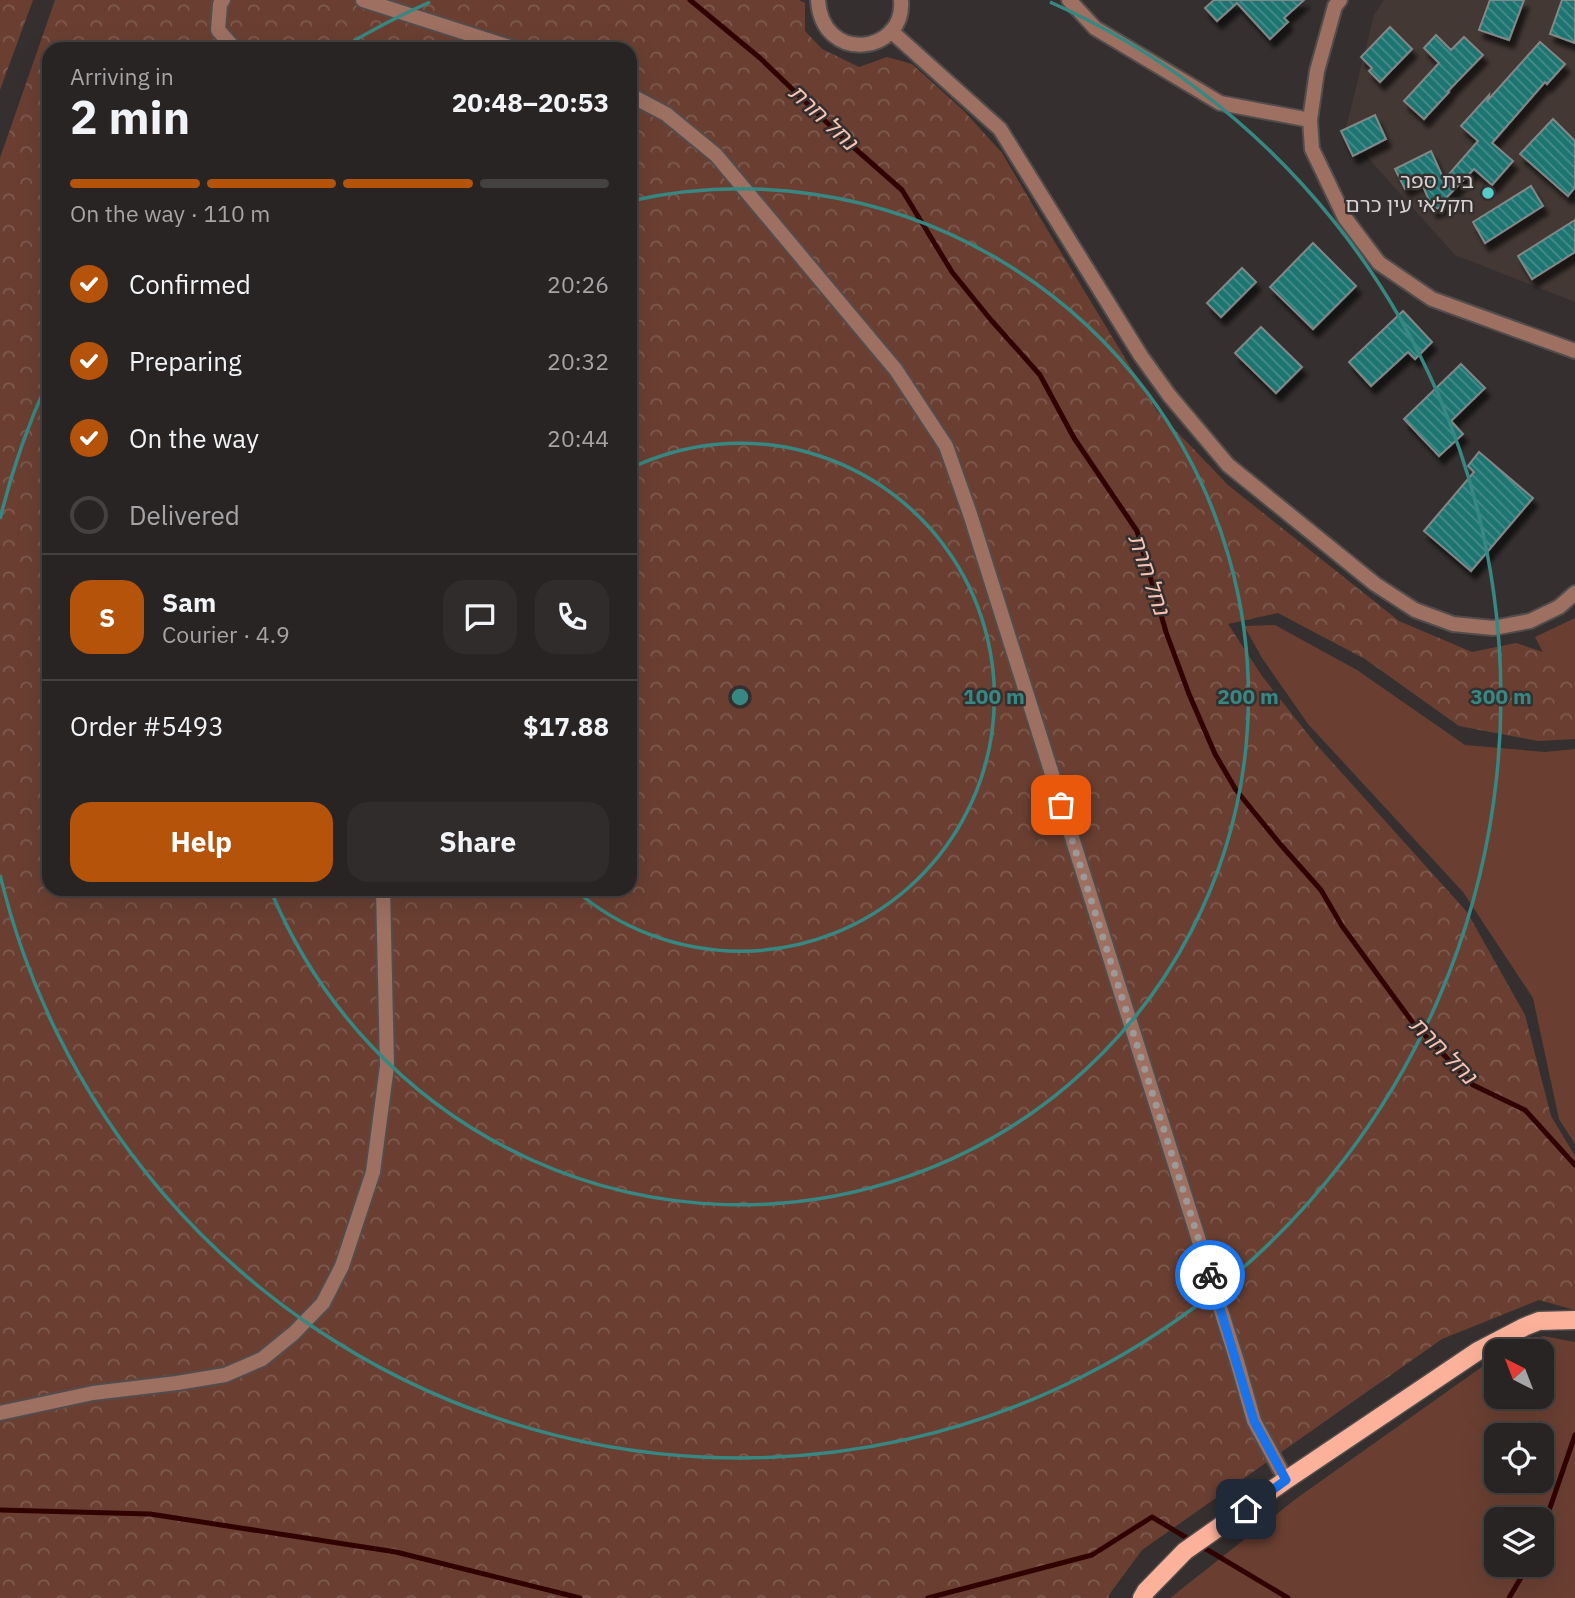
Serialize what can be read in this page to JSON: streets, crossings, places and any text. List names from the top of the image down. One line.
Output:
{"water":["נחל חרת"],"places":["בית ספר חקלאי עין כרם"],"north":"top left","page":{"heading":["2 min","Arriving in","20:48–20:53"],"panel":["Sam","Courier · 4.9","Order #5493","$17.88"],"bar":"On the way · 110 m","list":[["Confirmed","20:26"],["Preparing","20:32"],["On the way","20:44"],"Delivered"],"round":"S","buttons":["Help","Share"]},"rings":["100 m","200 m","300 m"]}
